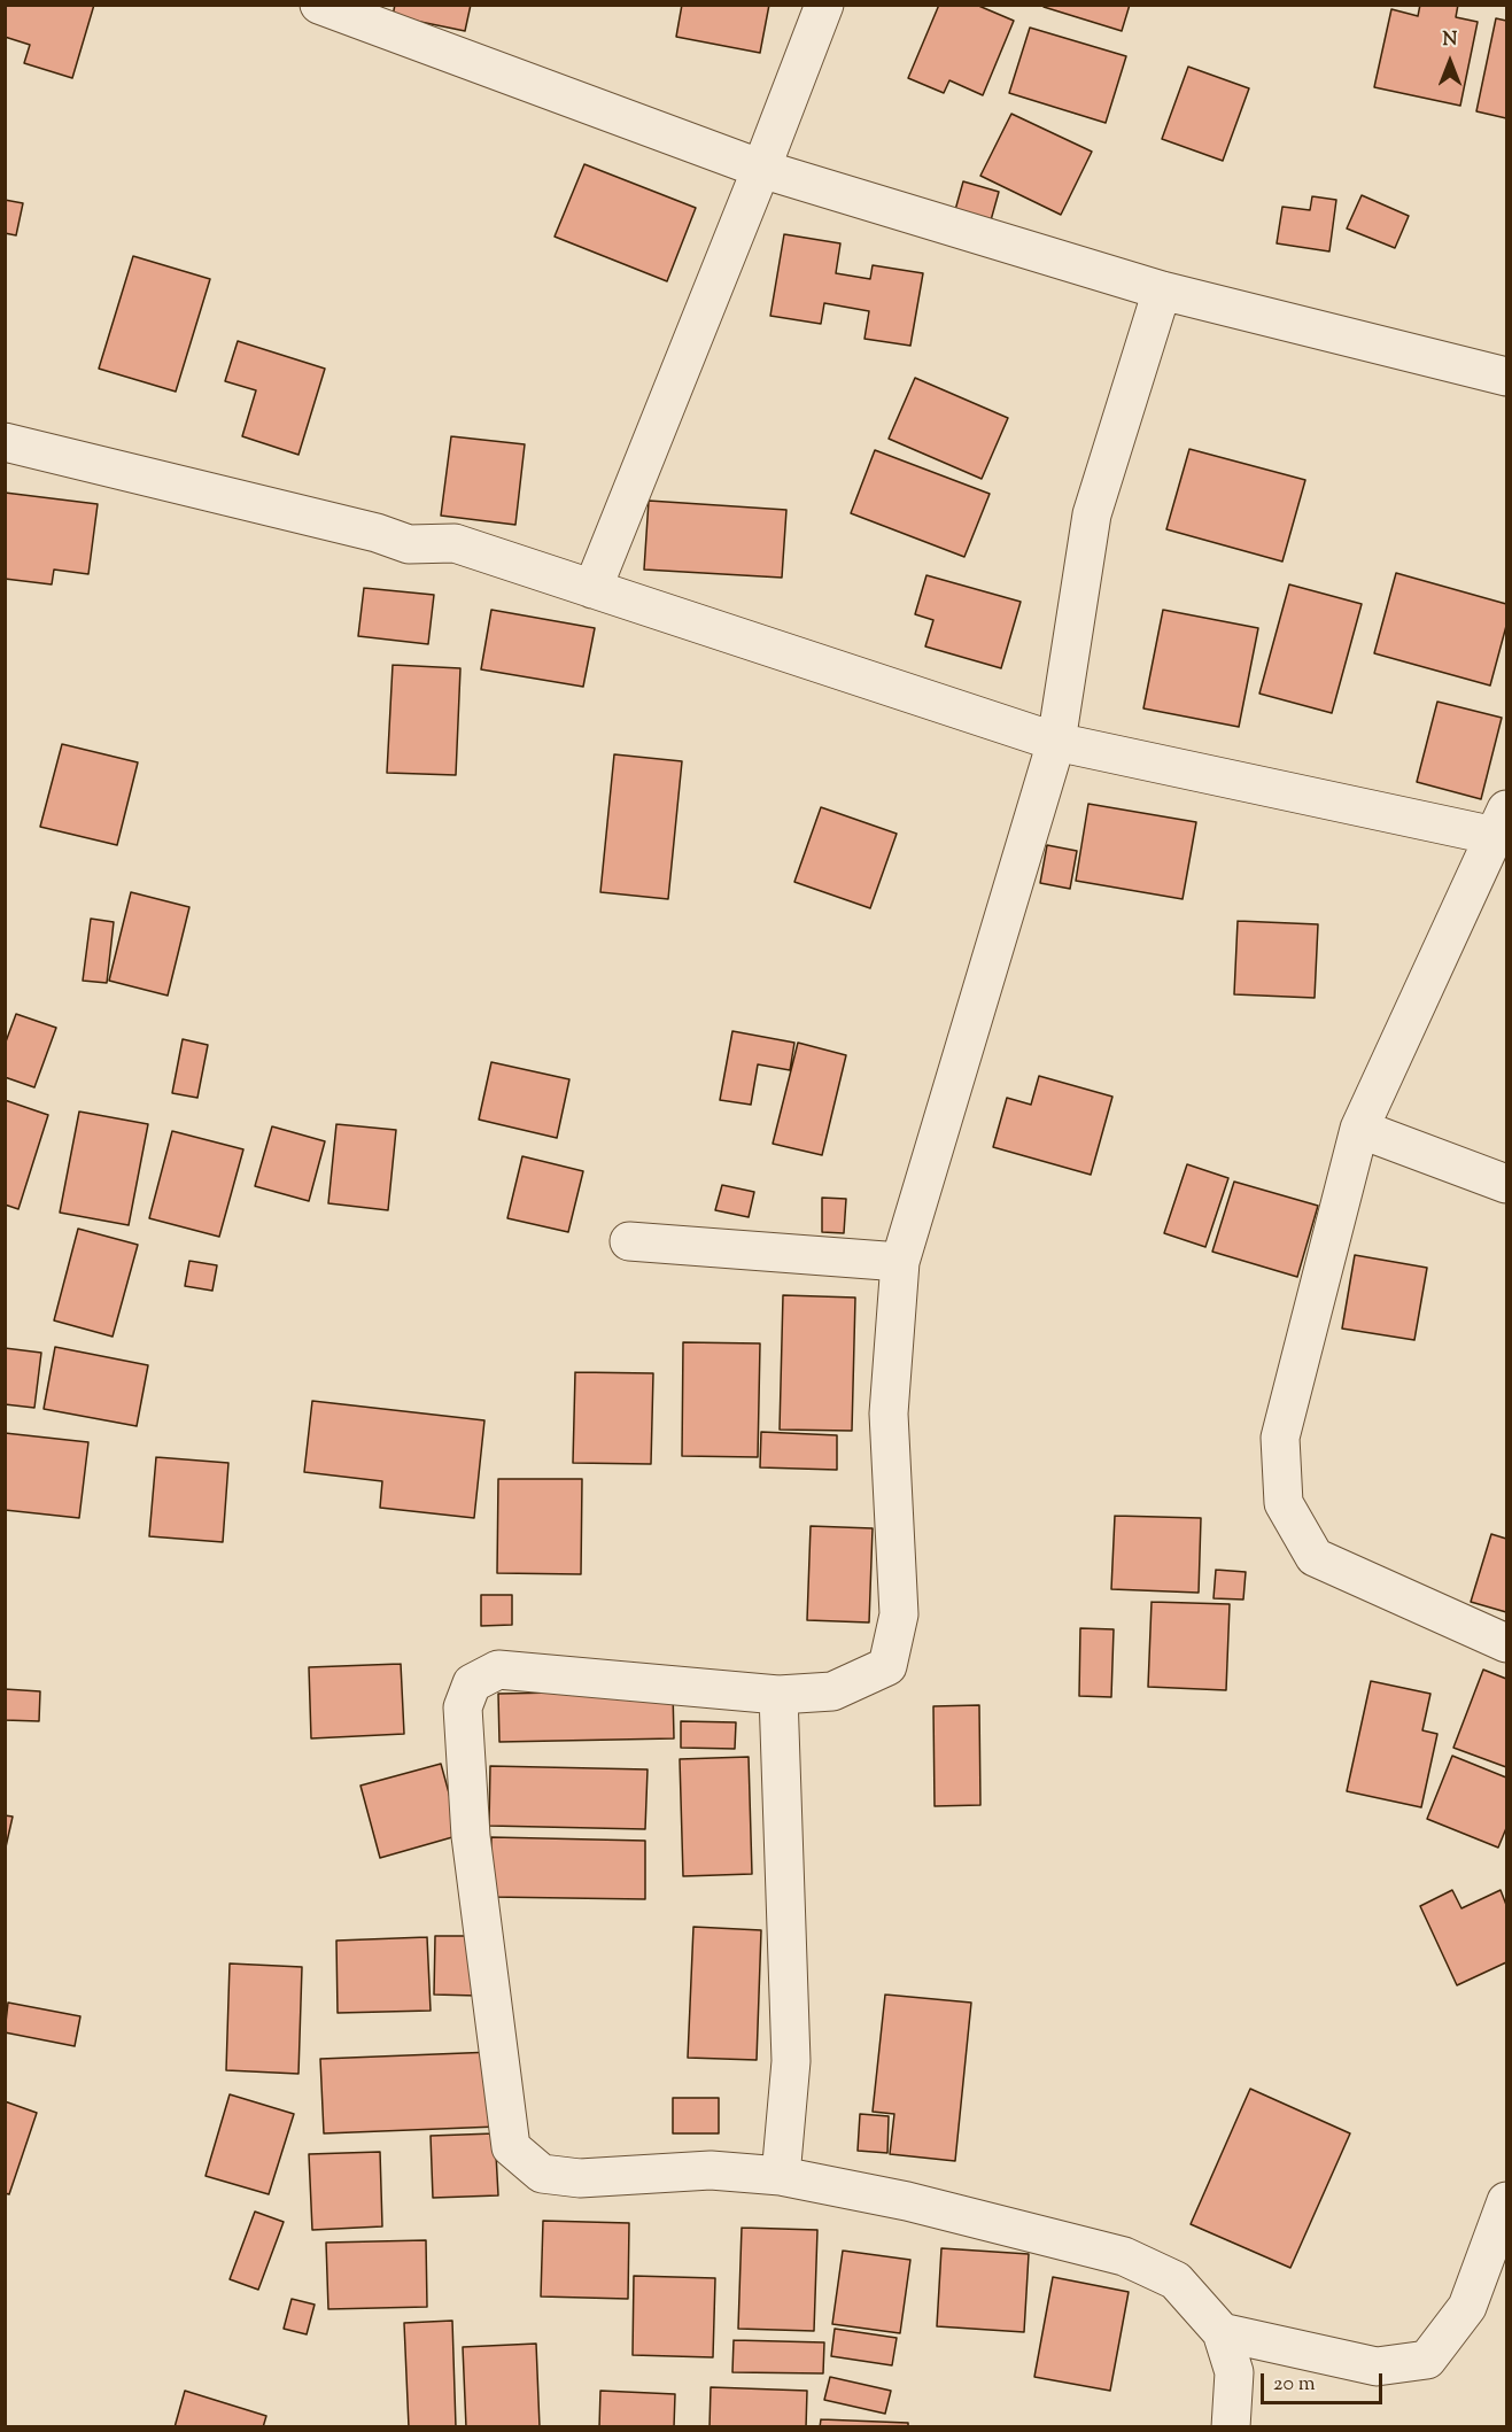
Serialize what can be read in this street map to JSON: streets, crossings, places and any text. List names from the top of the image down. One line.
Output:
{"scale_bar":"20 m","north":"top"}
